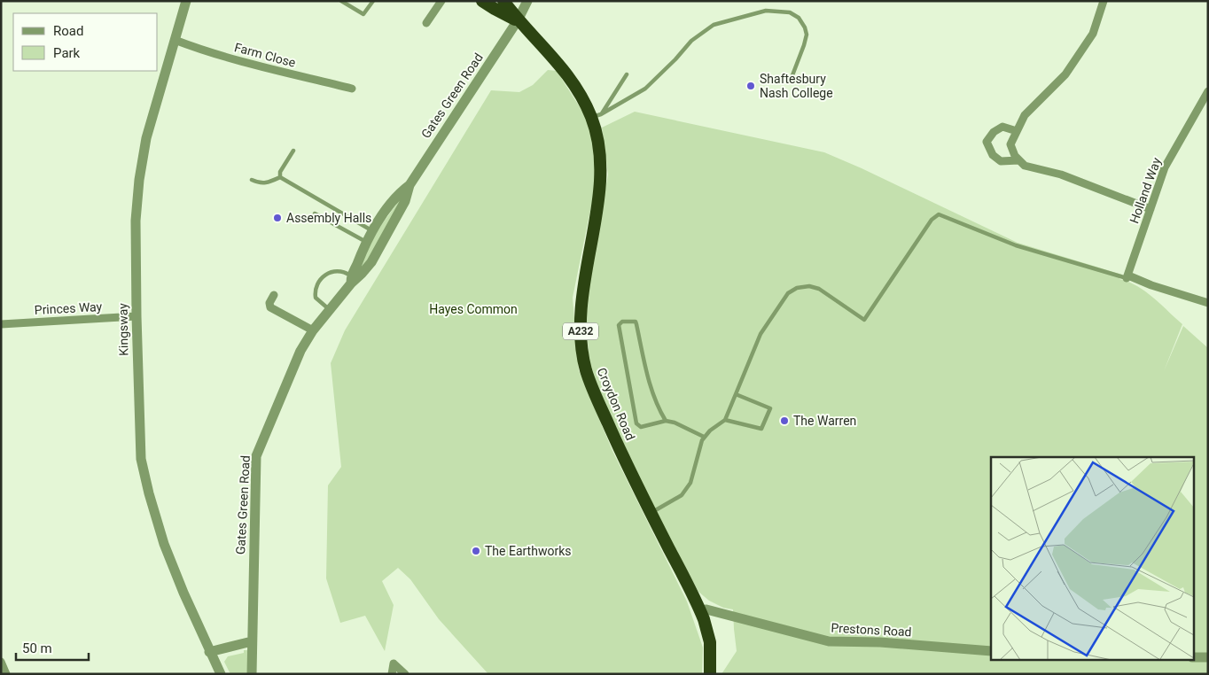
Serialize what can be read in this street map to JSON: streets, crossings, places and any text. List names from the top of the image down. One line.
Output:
{"streets":{"highway":["A232","Croydon Road"],"street":["Farm Close","Gates Green Road","Holland Way","Princes Way","Kingsway","Prestons Road"]},"crossings":[["Farm Close","Kingsway"],["Gates Green Road","Croydon Road"],["Princes Way","Kingsway"],["Croydon Road","Prestons Road"]],"parks":["Hayes Common"],"places":["Shaftesbury Nash College","Assembly Halls","The Warren","The Earthworks"],"legend":["Road","Park"],"scale_bar":"50 m"}
